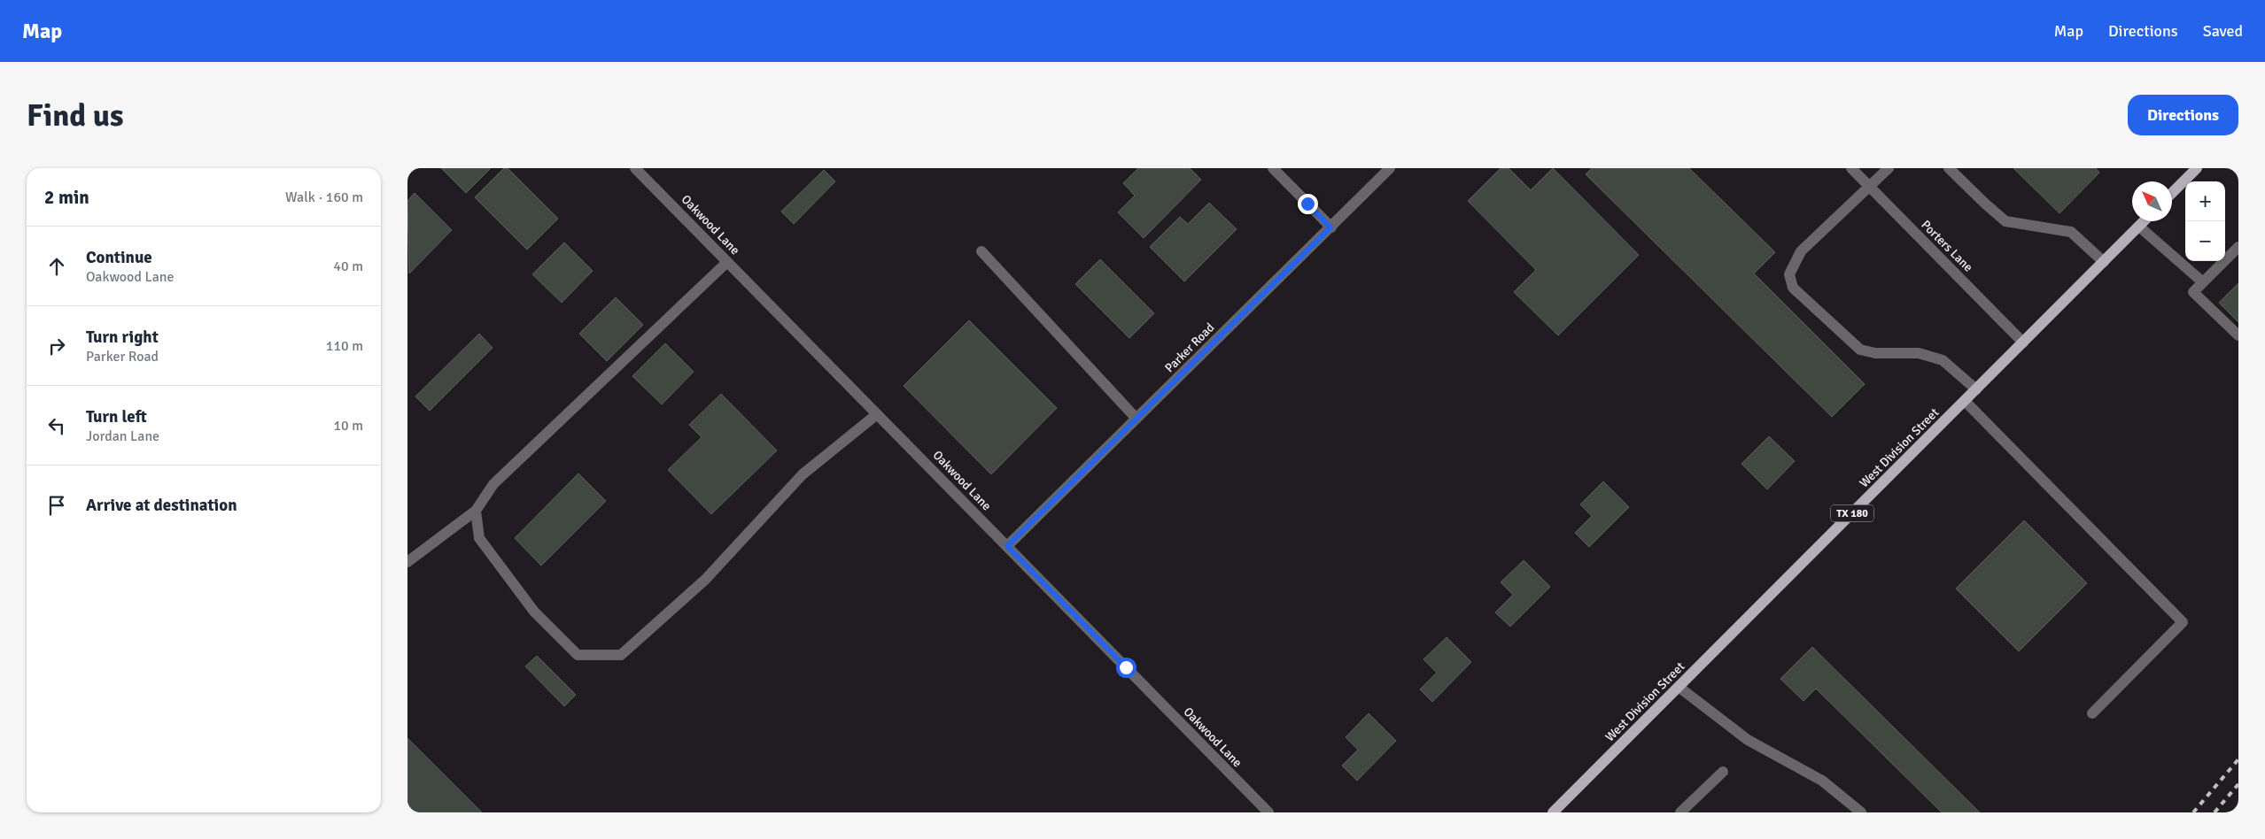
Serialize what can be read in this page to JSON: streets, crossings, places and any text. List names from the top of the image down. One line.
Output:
{"streets":{"main road":["West Division Street","TX 180"],"street":["Oakwood Lane","Porters Lane","Parker Road"]},"crossings":[["Oakwood Lane","Parker Road"],["Porters Lane","West Division Street"]],"north":"top left","page":{"header":"Map","nav":["Map","Directions","Saved"],"buttons":"Directions","title":"Find us","heading":["2 min","Walk · 160 m"],"map_buttons":["+","−"],"list":[["Continue","Oakwood Lane","40 m"],["Turn right","Parker Road","110 m"],["Turn left","Jordan Lane","10 m"],"Arrive at destination"]}}
